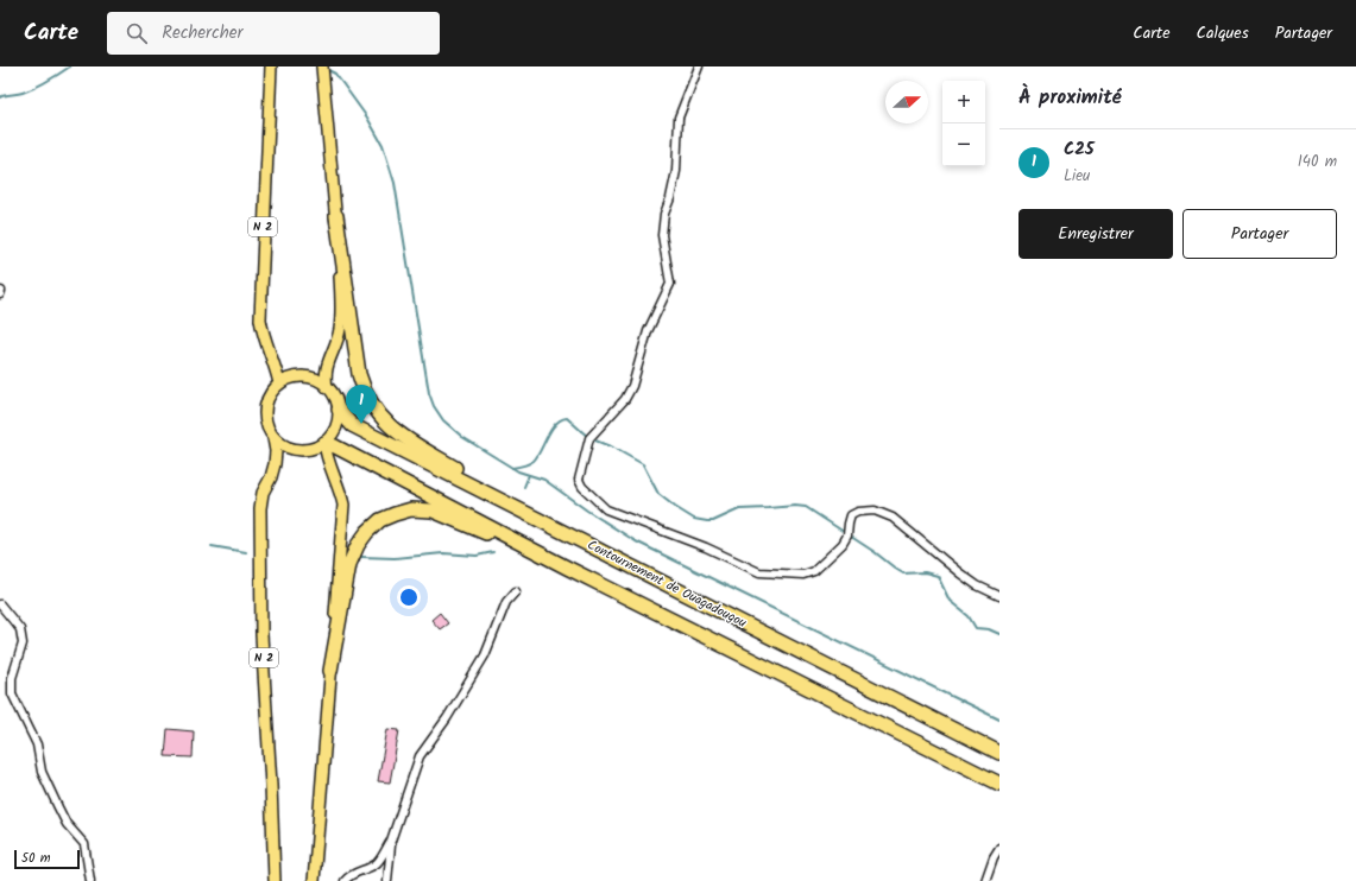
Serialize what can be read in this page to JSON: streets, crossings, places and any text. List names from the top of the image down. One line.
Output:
{"streets":{"highway":["Contournement de Ouagadougou"],"main road":["N 2"]},"crossings":[["N 2","Contournement de Ouagadougou"]],"scale_bar":"50 m","north":"right","page":{"header":"Carte","search":"Rechercher","nav":["Carte","Calques","Partager"],"heading":"À proximité","map_buttons":["+","−"],"list":[{"mark":"1","name":"C25","note":"Lieu","value":"140 m"}],"buttons":["Enregistrer","Partager"],"pins":"1","scale":"50 m"}}
